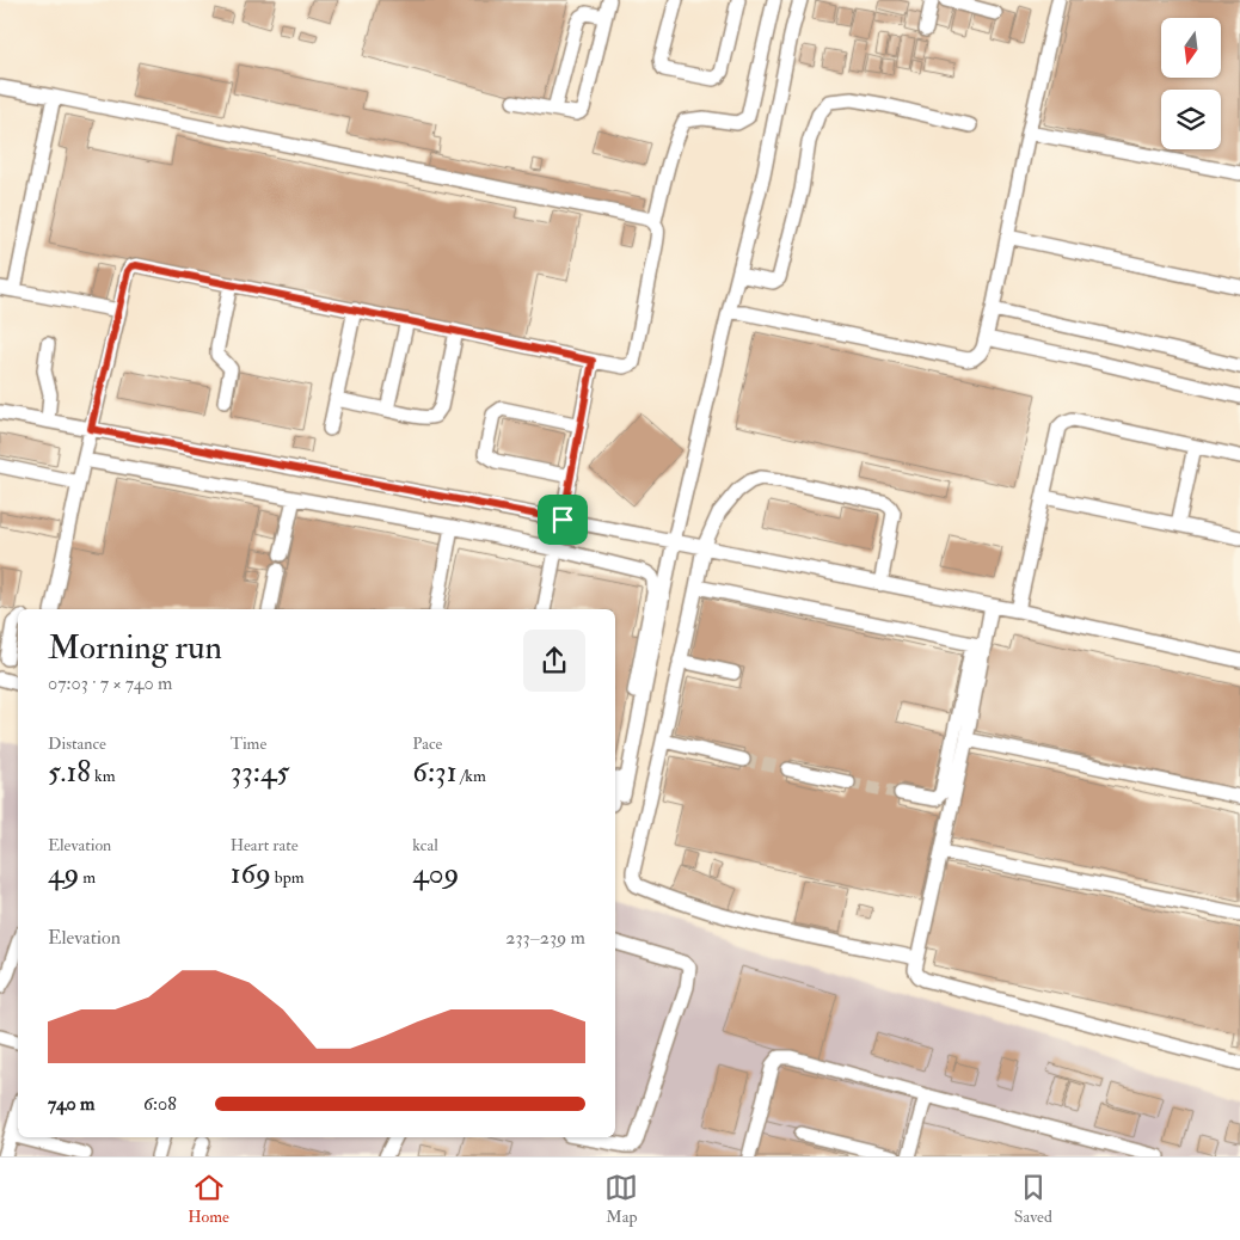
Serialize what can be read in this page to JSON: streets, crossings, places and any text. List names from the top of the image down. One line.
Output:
{"north":"bottom","page":{"heading":["Morning run","07:03 · 7 × 740 m"],"stats":[["Distance","5.18 km"],["Time","33:45"],["Pace","6:31 /km"],["Elevation","49 m"],["Heart rate","169 bpm"],["kcal","409"]],"chart":["Elevation","233–239 m"],"list":[{"name":"740 m","note":"6:08"}],"tabs":["Home","Map","Saved"]}}
